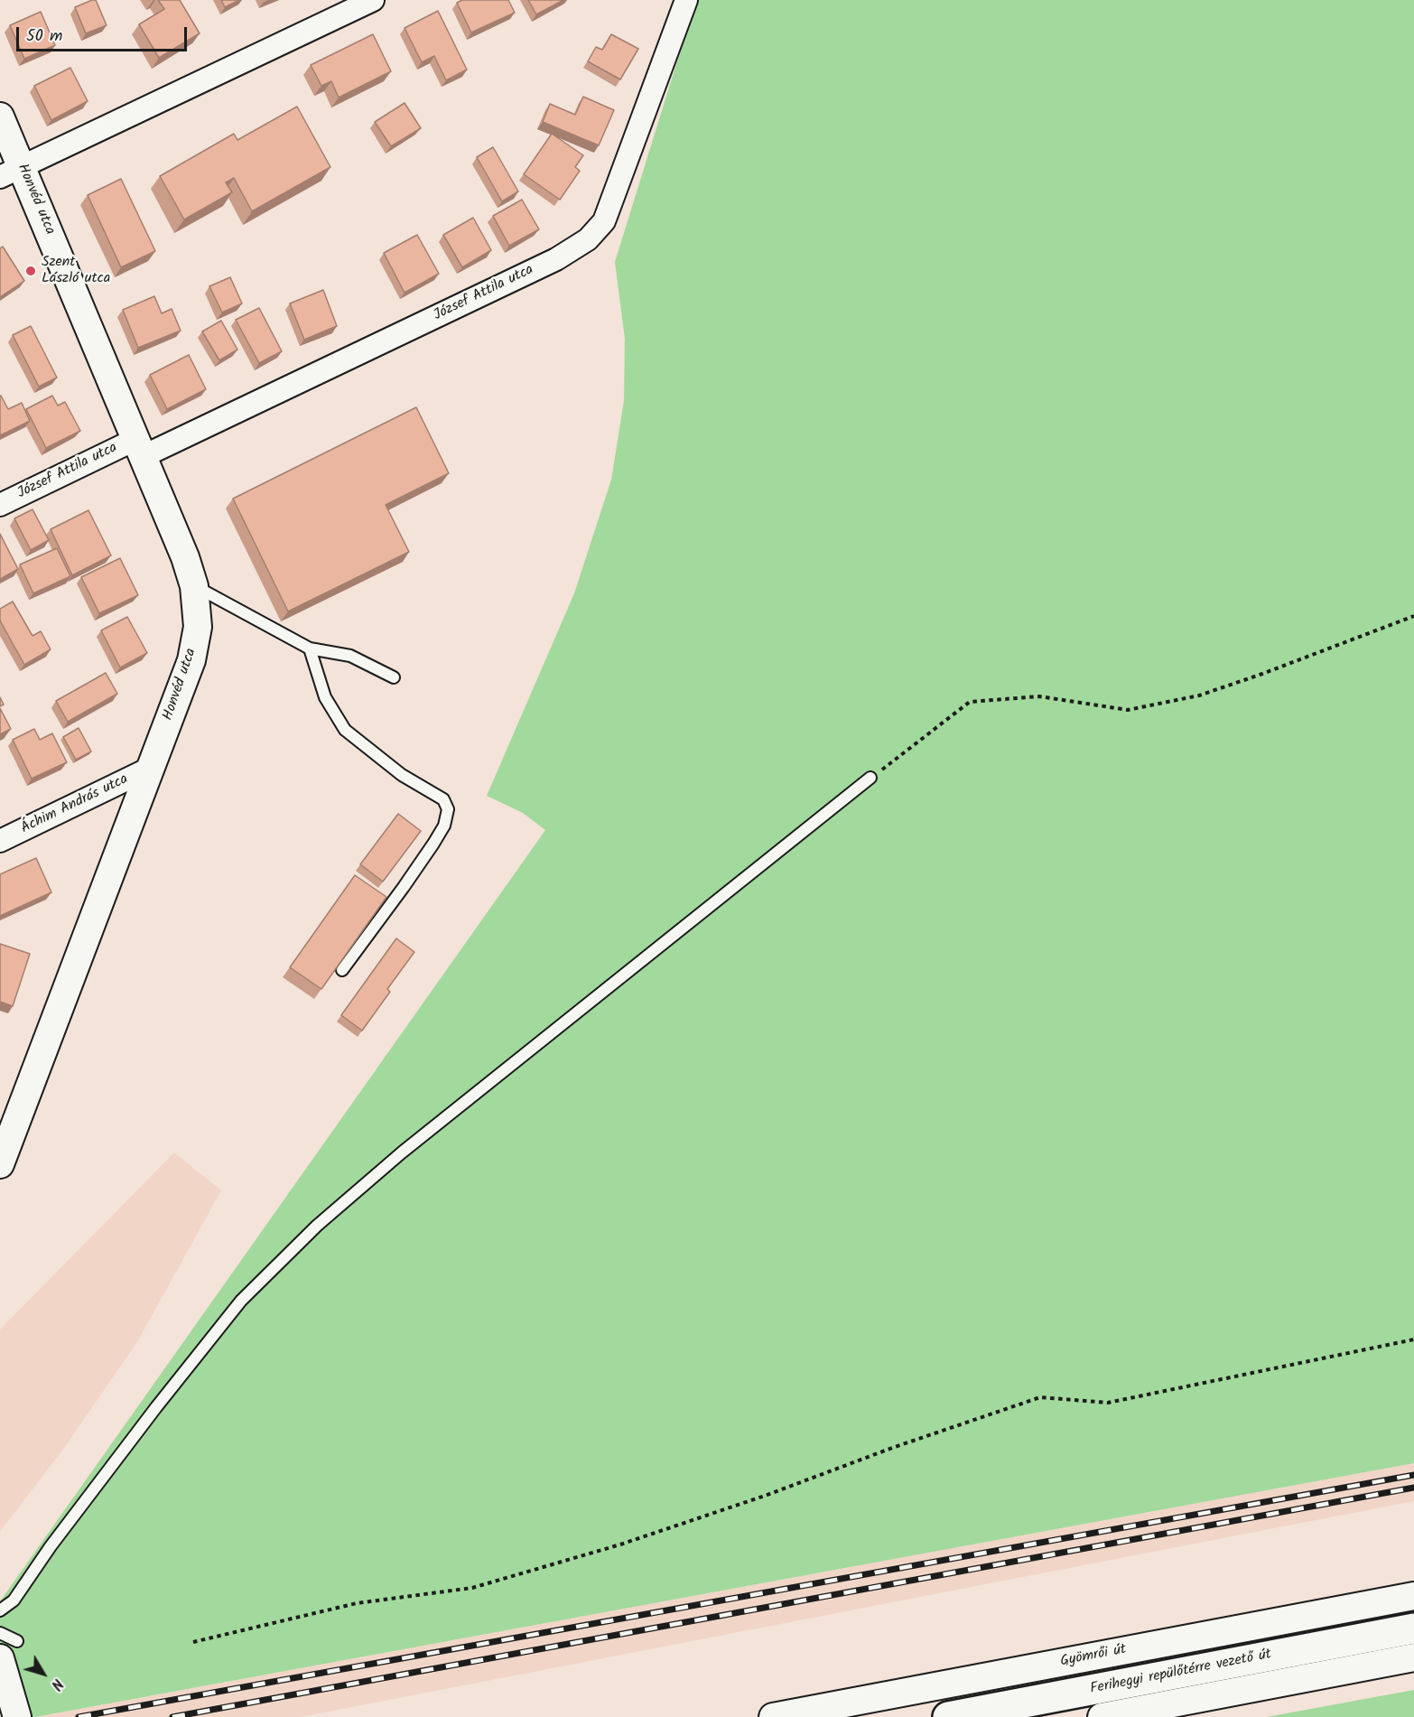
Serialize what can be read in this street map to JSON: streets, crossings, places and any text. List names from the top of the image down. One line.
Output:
{"streets":{"main road":["Ferihegyi repülőtérre vezető út"],"street":["Honvéd utca","József Attila utca","Áchim András utca","Gyömrői út"]},"crossings":[["Honvéd utca","József Attila utca"],["Honvéd utca","Áchim András utca"]],"places":["Szent László utca"],"scale_bar":"50 m","north":"bottom right"}
